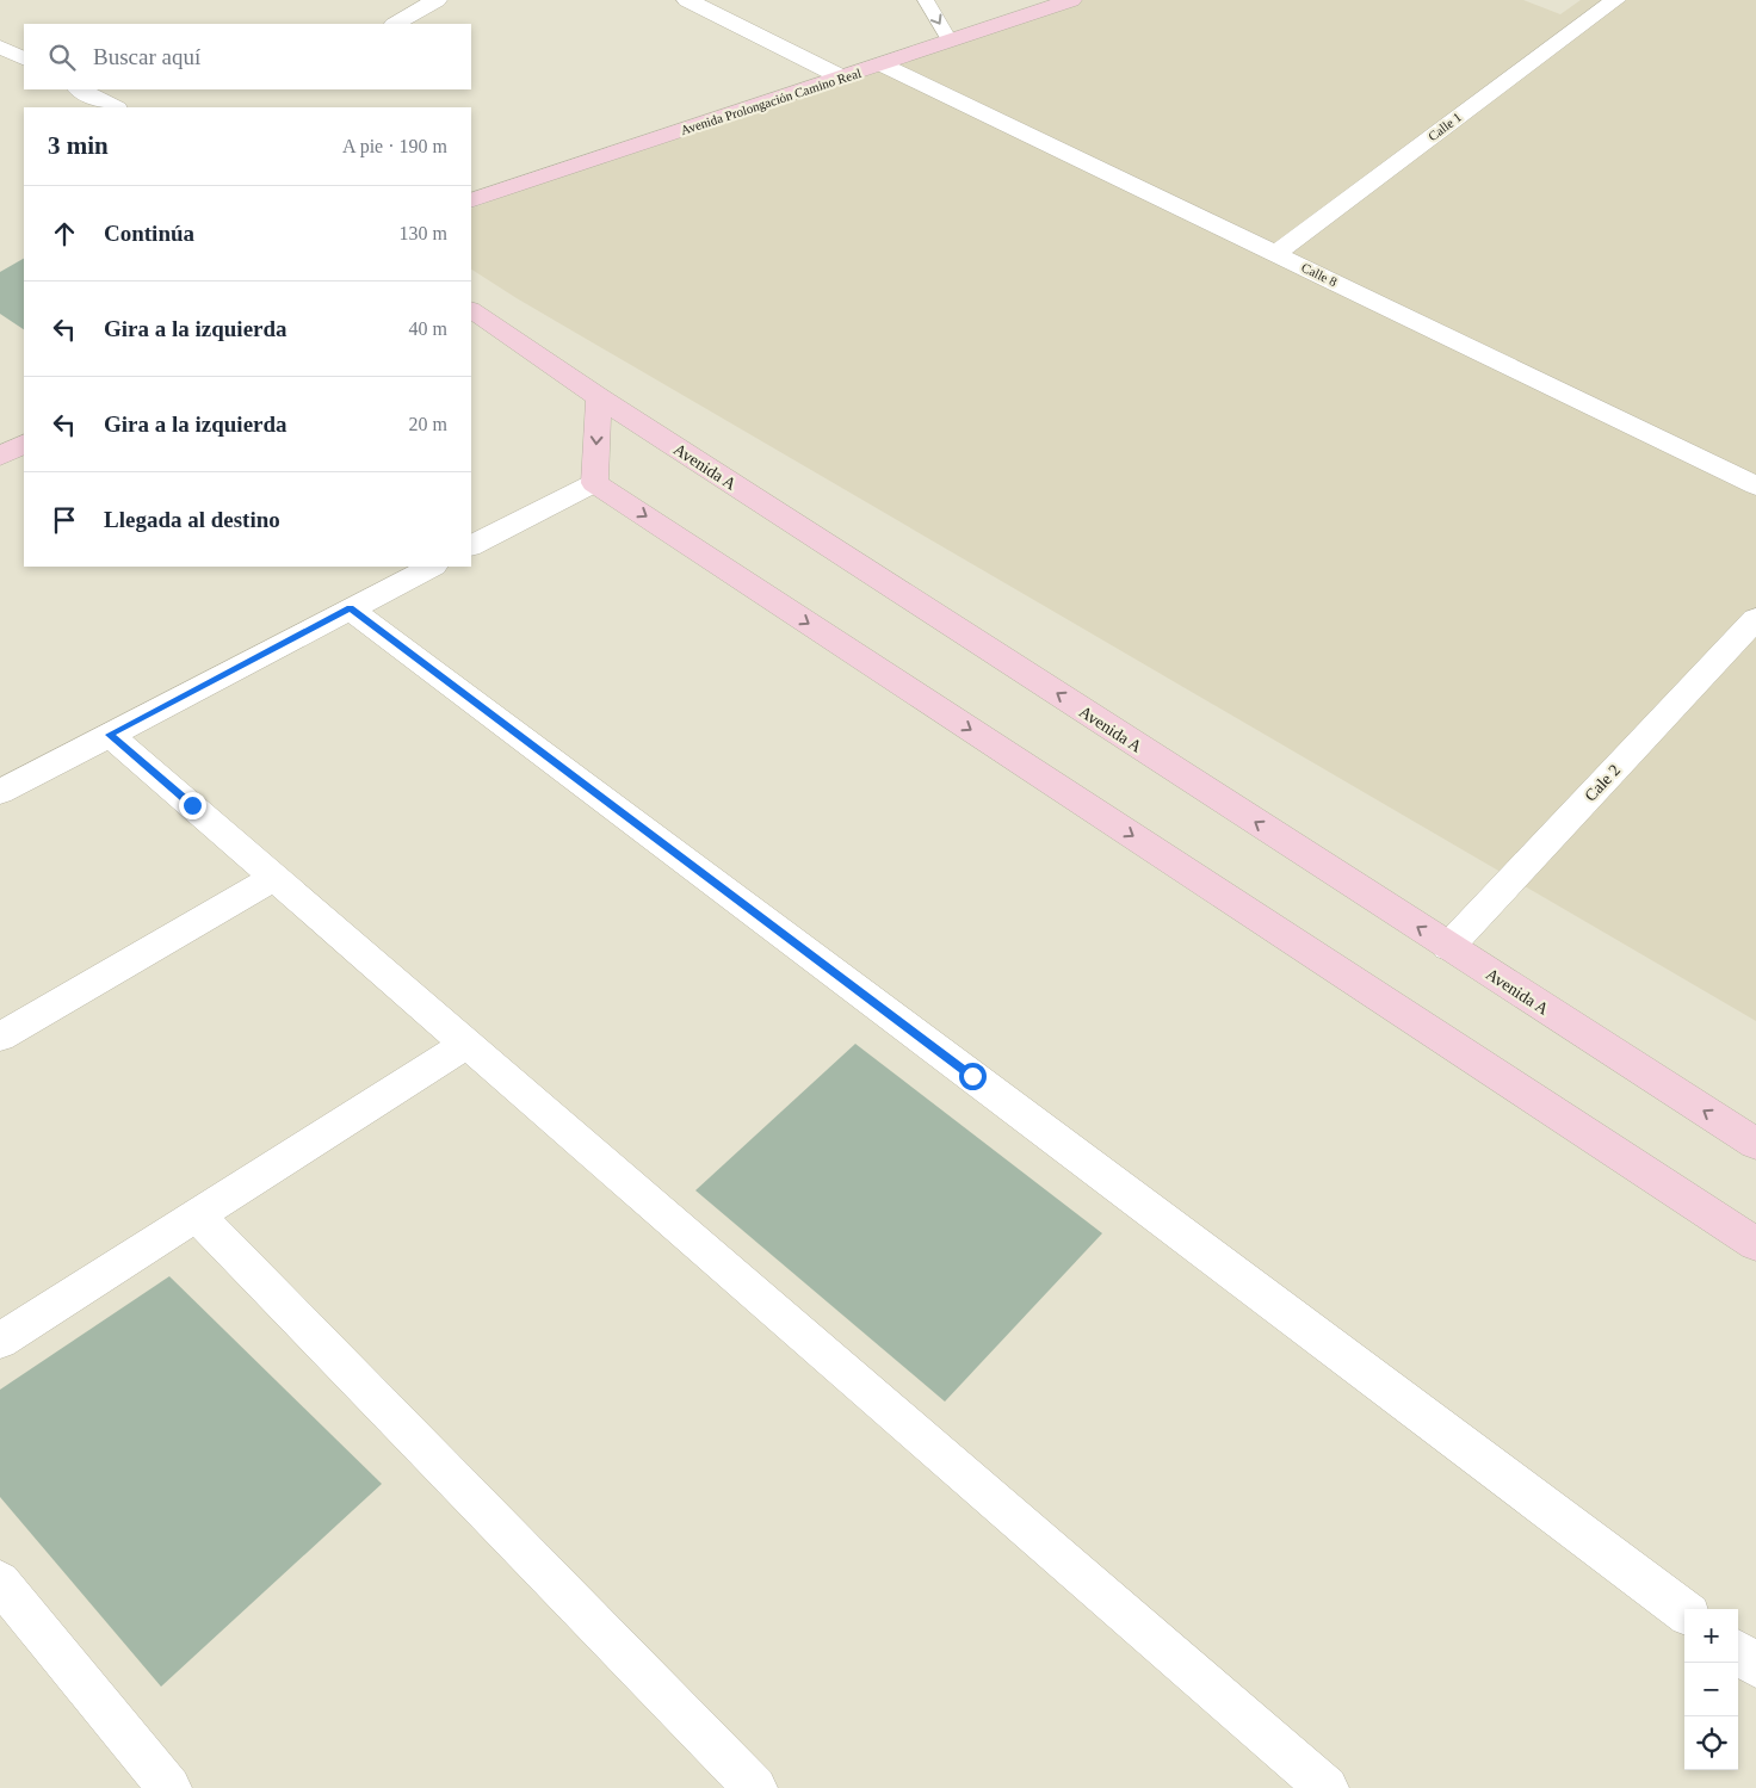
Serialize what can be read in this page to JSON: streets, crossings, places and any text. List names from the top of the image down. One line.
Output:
{"streets":{"street":["Avenida Prolongación Camino Real","Calle 1","Calle 8","Avenida A","Cale 2"]},"crossings":[["Avenida Prolongación Camino Real","Calle 8"],["Calle 1","Calle 8"],["Avenida A","Cale 2"]],"page":{"search":"Buscar aquí","heading":["3 min","A pie · 190 m"],"list":[["Continúa","130 m"],["Gira a la izquierda","40 m"],["Gira a la izquierda","20 m"],"Llegada al destino"],"map_buttons":["+","−"]}}
